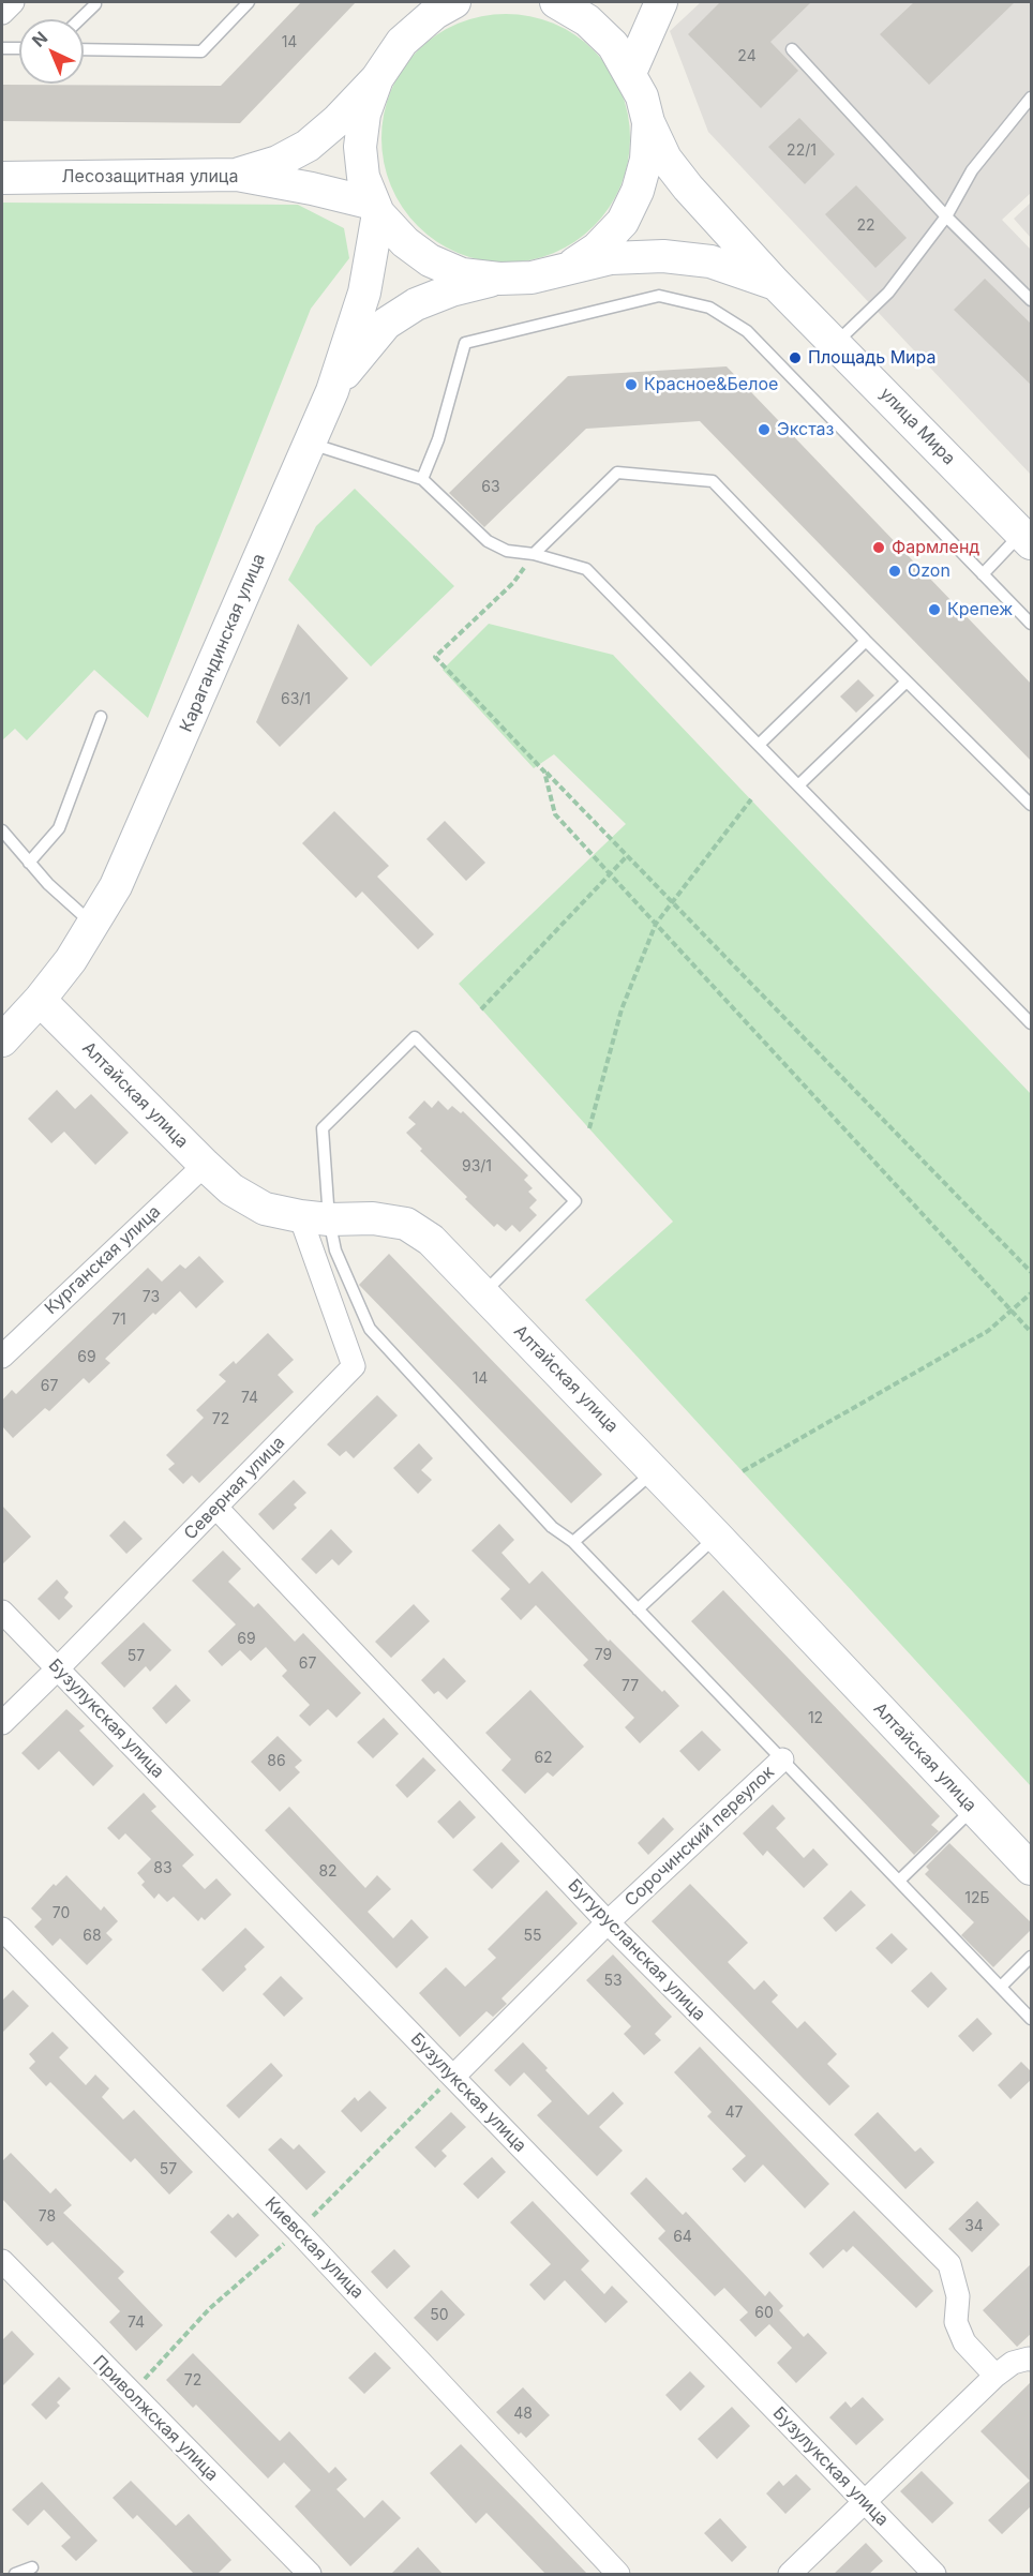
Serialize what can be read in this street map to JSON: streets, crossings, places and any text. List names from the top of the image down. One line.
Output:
{"streets":{"main road":["Лесозащитная улица","улица Мира","Карагандинская улица","Алтайская улица"],"street":["Курганская улица","Северная улица","Бузулукская улица","Сорочинский переулок","Бугурусланская улица","Киевская улица","Приволжская улица"]},"crossings":[["Лесозащитная улица","Карагандинская улица"],["Карагандинская улица","Алтайская улица"],["Алтайская улица","Курганская улица"],["Алтайская улица","Северная улица"],["Северная улица","Бузулукская улица"],["Северная улица","Бугурусланская улица"],["Бузулукская улица","Сорочинский переулок"],["Сорочинский переулок","Бугурусланская улица"]],"places":["Площадь Мира","Красное&Белое","Экстаз","Фармленд","Ozon","Крепеж"],"house_numbers":["14","24","22/1","22","63","63/1","93/1","73","71","69","14","67","74","72","69","79","57","67","77","12","62","86","83","82","12Б","70","68","55","53","47","57","78","34","64","60","50","74","72","48"],"north":"top left"}
